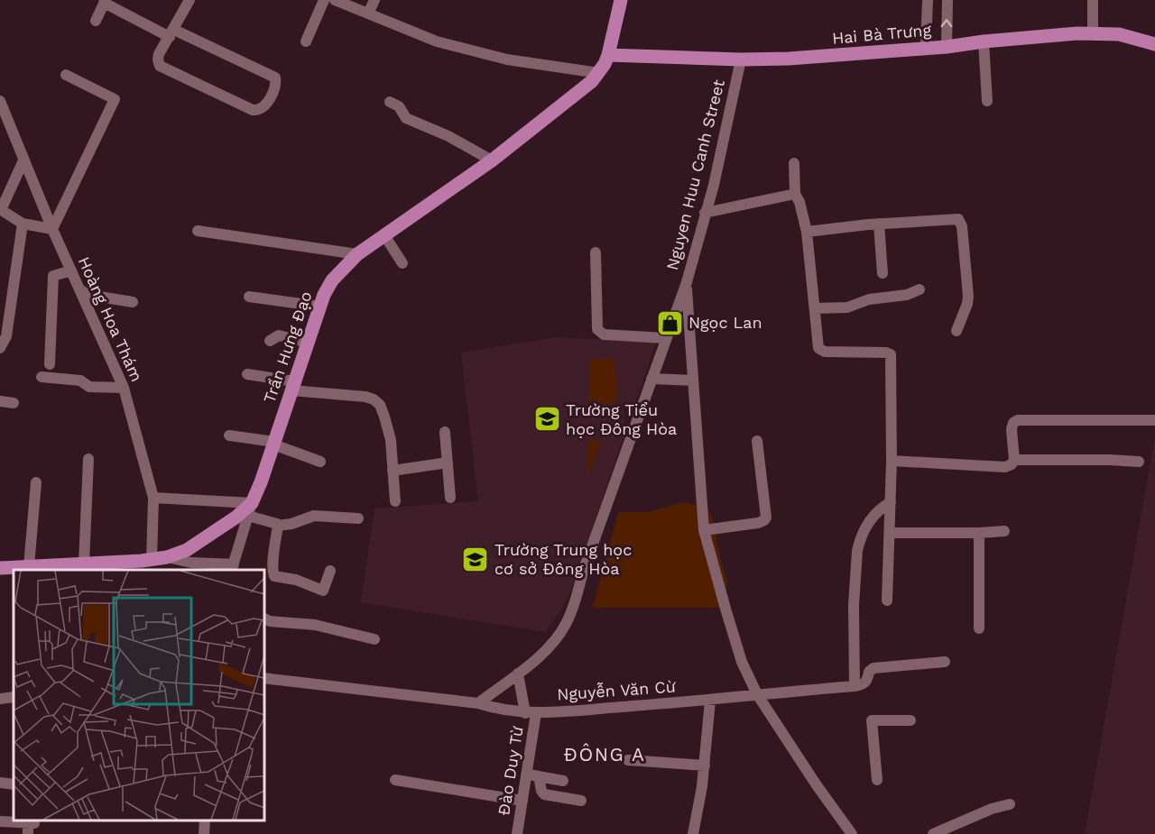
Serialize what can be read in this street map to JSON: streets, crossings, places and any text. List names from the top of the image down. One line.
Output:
{"streets":{"main road":["Hai Bà Trưng","Trần Hưng Đạo"],"street":["Nguyen Huu Canh Street","Hoàng Hoa Thám","Nguyễn Văn Cừ","Đào Duy Từ"]},"crossings":[["Hai Bà Trưng","Nguyen Huu Canh Street"],["Hai Bà Trưng","Trần Hưng Đạo"],["Nguyen Huu Canh Street","Nguyễn Văn Cừ"],["Nguyen Huu Canh Street","Đào Duy Từ"],["Hoàng Hoa Thám","Trần Hưng Đạo"],["Nguyễn Văn Cừ","Đào Duy Từ"]],"districts":["ĐÔNG A"],"places":{"shop":["Ngọc Lan"],"school or university":["Trường Tiểu học Đông Hòa","Trường Trung học cơ sở Đông Hòa"]}}
